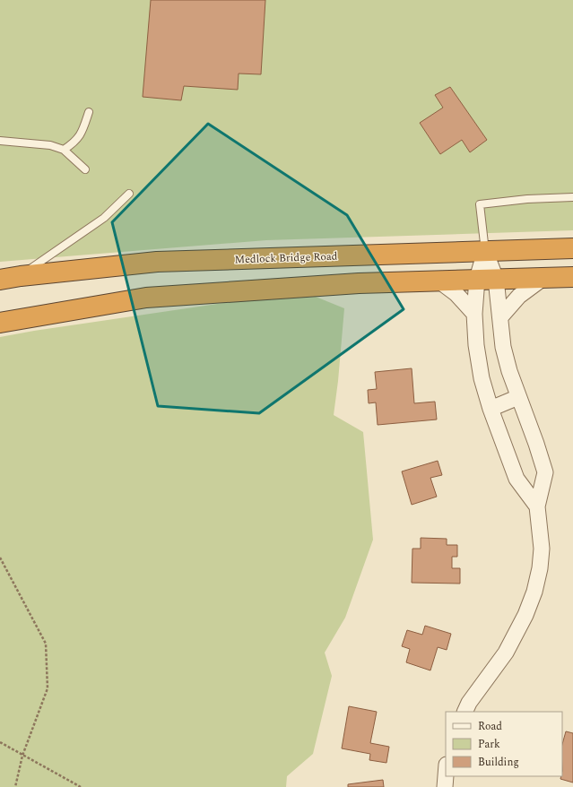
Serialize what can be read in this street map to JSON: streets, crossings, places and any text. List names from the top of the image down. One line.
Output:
{"streets":{"highway":["Medlock Bridge Road"]},"legend":["Road","Park","Building"]}
